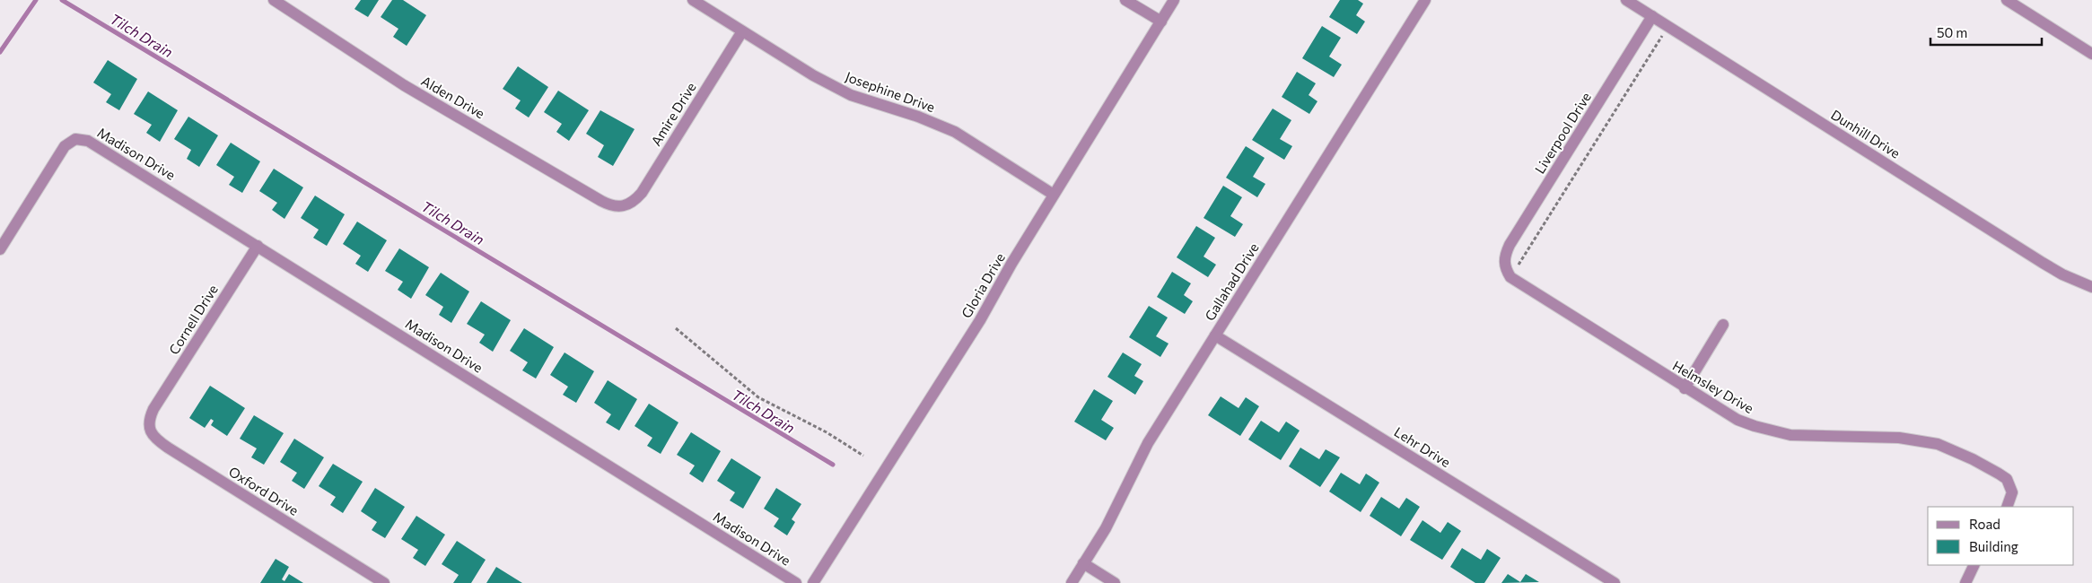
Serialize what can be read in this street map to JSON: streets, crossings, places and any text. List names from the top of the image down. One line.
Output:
{"streets":{"street":["Josephine Drive","Alden Drive","Amire Drive","Liverpool Drive","Dunhill Drive","Madison Drive","Gallahad Drive","Gloria Drive","Cornell Drive","Helmsley Drive","Lehr Drive","Oxford Drive"]},"crossings":[["Josephine Drive","Amire Drive"],["Josephine Drive","Gloria Drive"],["Alden Drive","Amire Drive"],["Liverpool Drive","Dunhill Drive"],["Liverpool Drive","Helmsley Drive"],["Madison Drive","Cornell Drive"],["Gallahad Drive","Lehr Drive"],["Cornell Drive","Oxford Drive"]],"water":["Tilch Drain"],"legend":["Road","Building"],"scale_bar":"50 m"}
